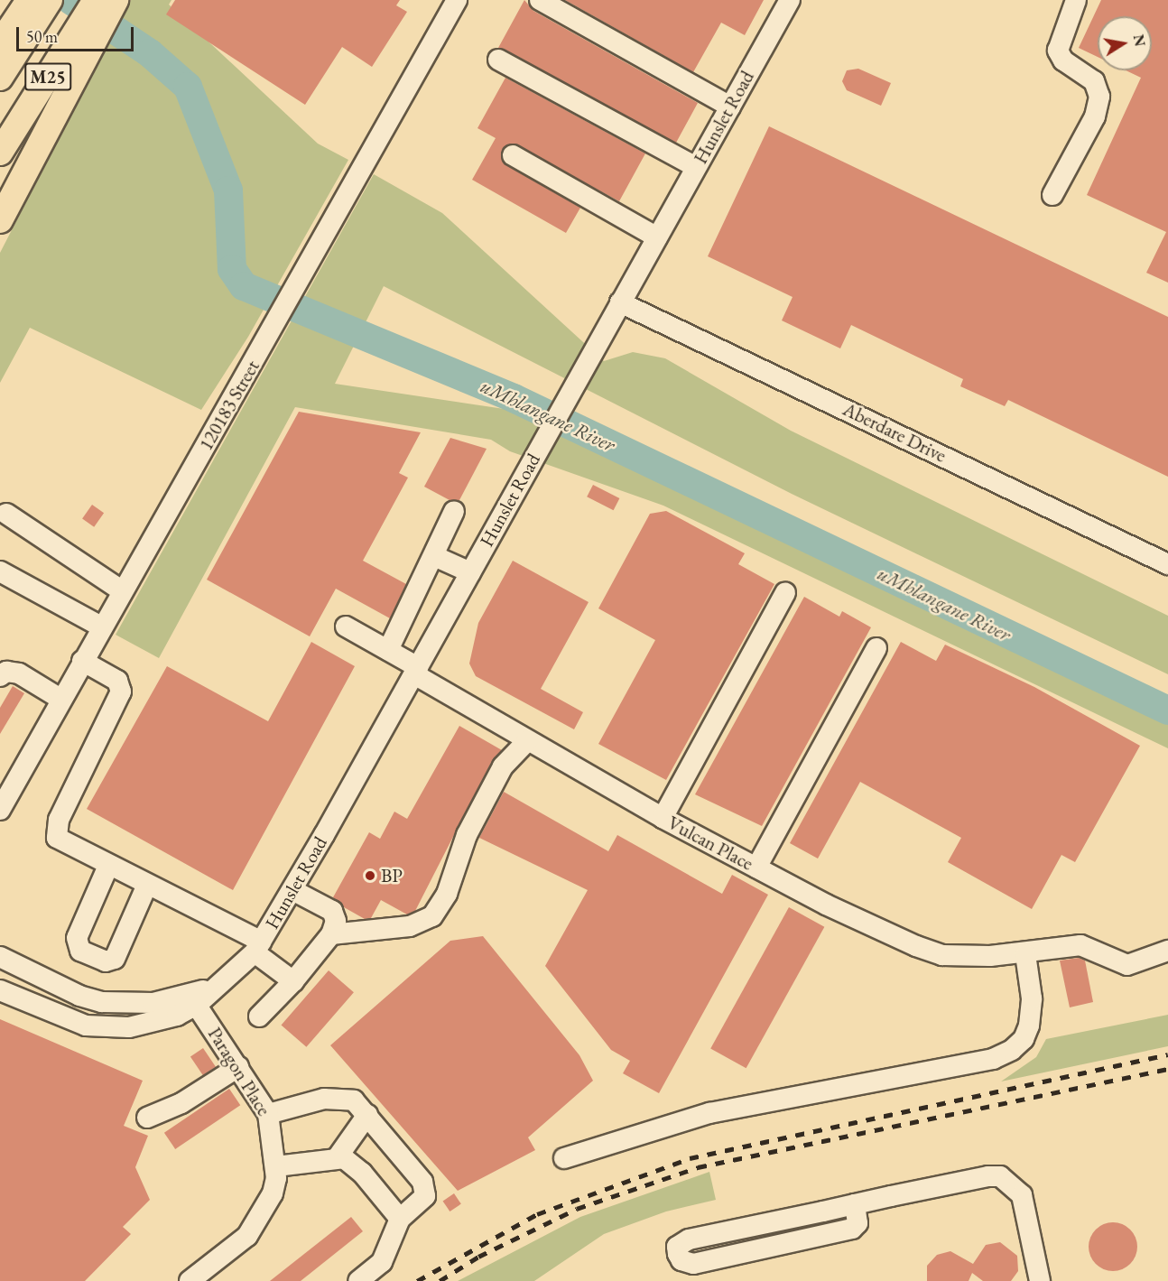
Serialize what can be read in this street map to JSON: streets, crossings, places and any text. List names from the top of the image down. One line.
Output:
{"streets":{"main road":["M25"],"street":["Hunslet Road","120183 Street","Aberdare Drive","Vulcan Place","Paragon Place"]},"crossings":[["Hunslet Road","Aberdare Drive"],["Hunslet Road","Vulcan Place"],["Hunslet Road","Paragon Place"]],"water":["uMhlangane River"],"places":["BP"],"scale_bar":"50 m","north":"right"}
